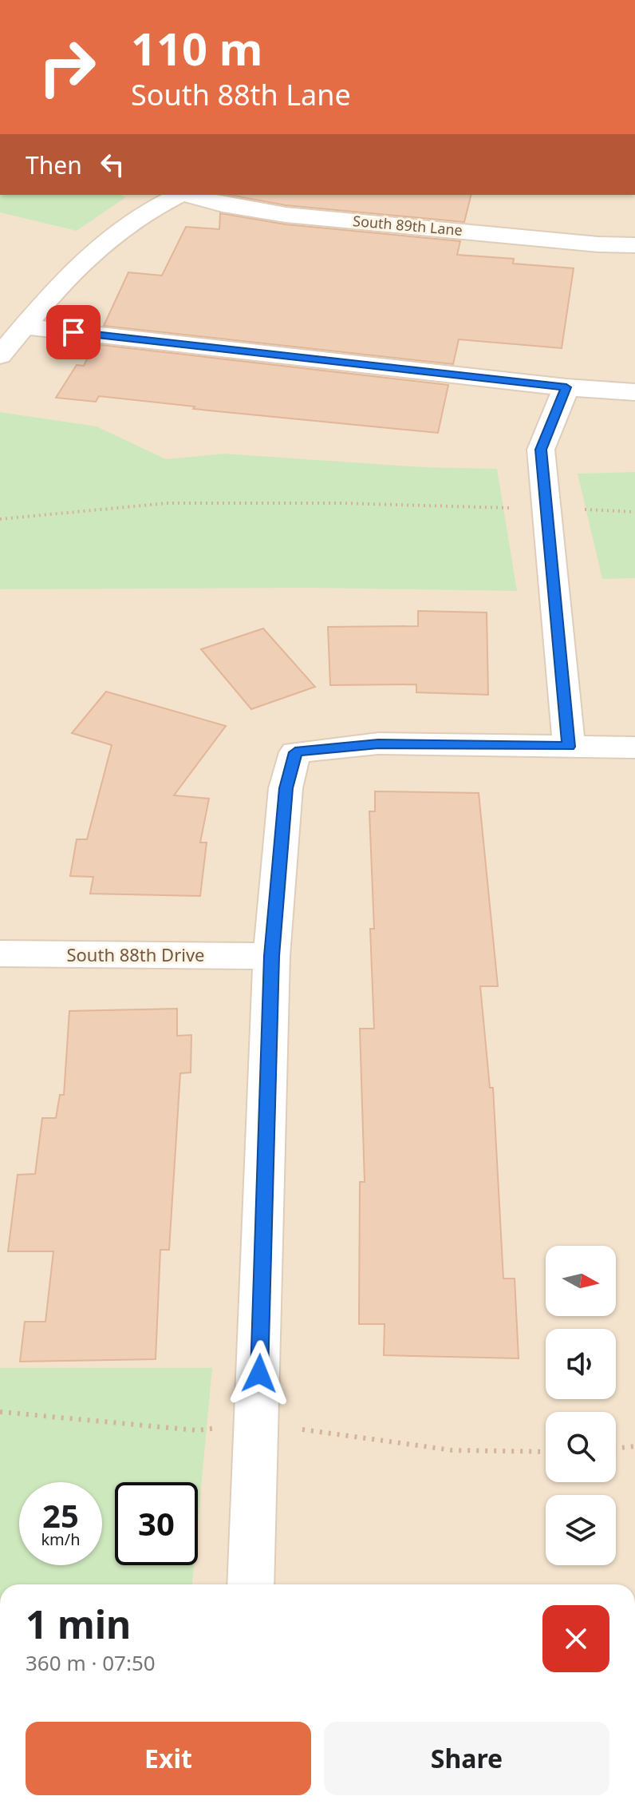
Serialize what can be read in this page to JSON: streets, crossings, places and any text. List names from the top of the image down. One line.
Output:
{"streets":{"street":["South 89th Lane","South 88th Drive"]},"north":"right","page":{"turn":["110 m","South 88th Lane"],"then":"Then","speed":"25 km/h","limit":"30","heading":["1 min","360 m · 07:50"],"buttons":["Exit","Share"]}}
